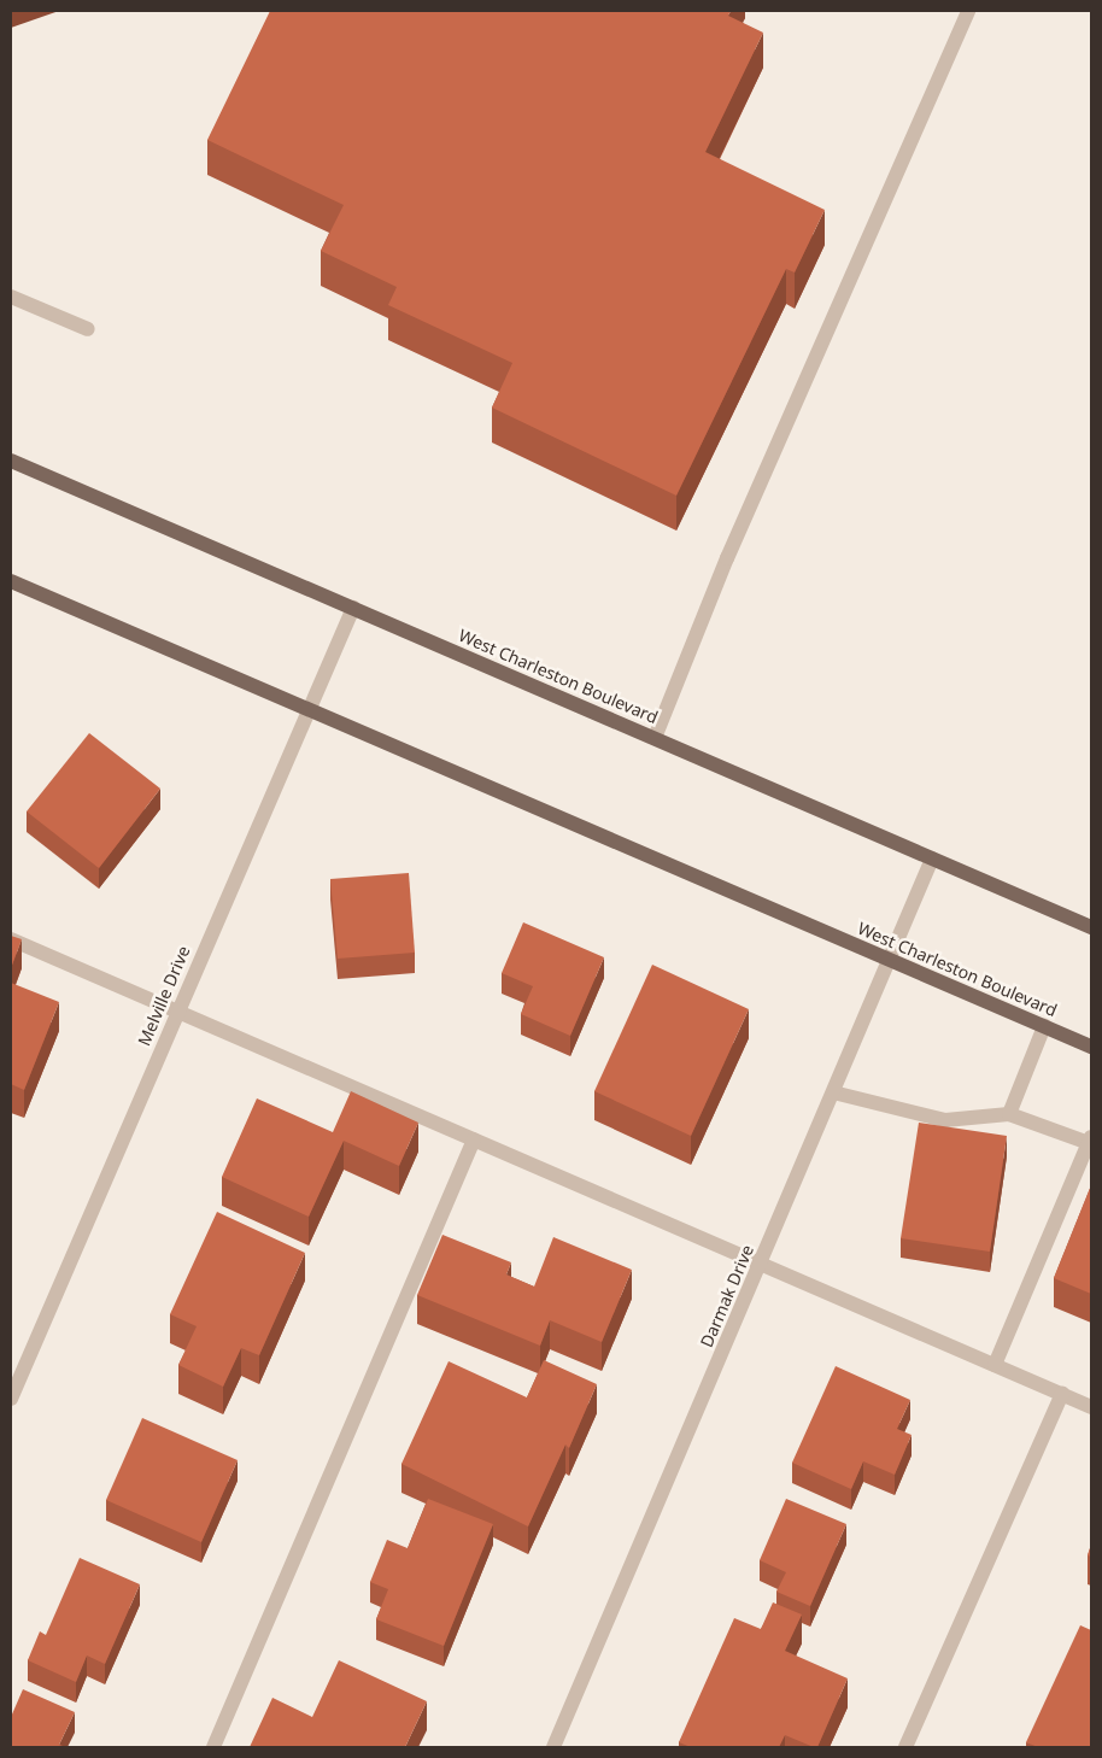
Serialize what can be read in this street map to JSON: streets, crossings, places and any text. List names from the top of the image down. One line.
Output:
{"streets":{"main road":["West Charleston Boulevard"],"street":["Melville Drive","Darmak Drive"]},"crossings":[["West Charleston Boulevard","Melville Drive"],["West Charleston Boulevard","Darmak Drive"]]}
